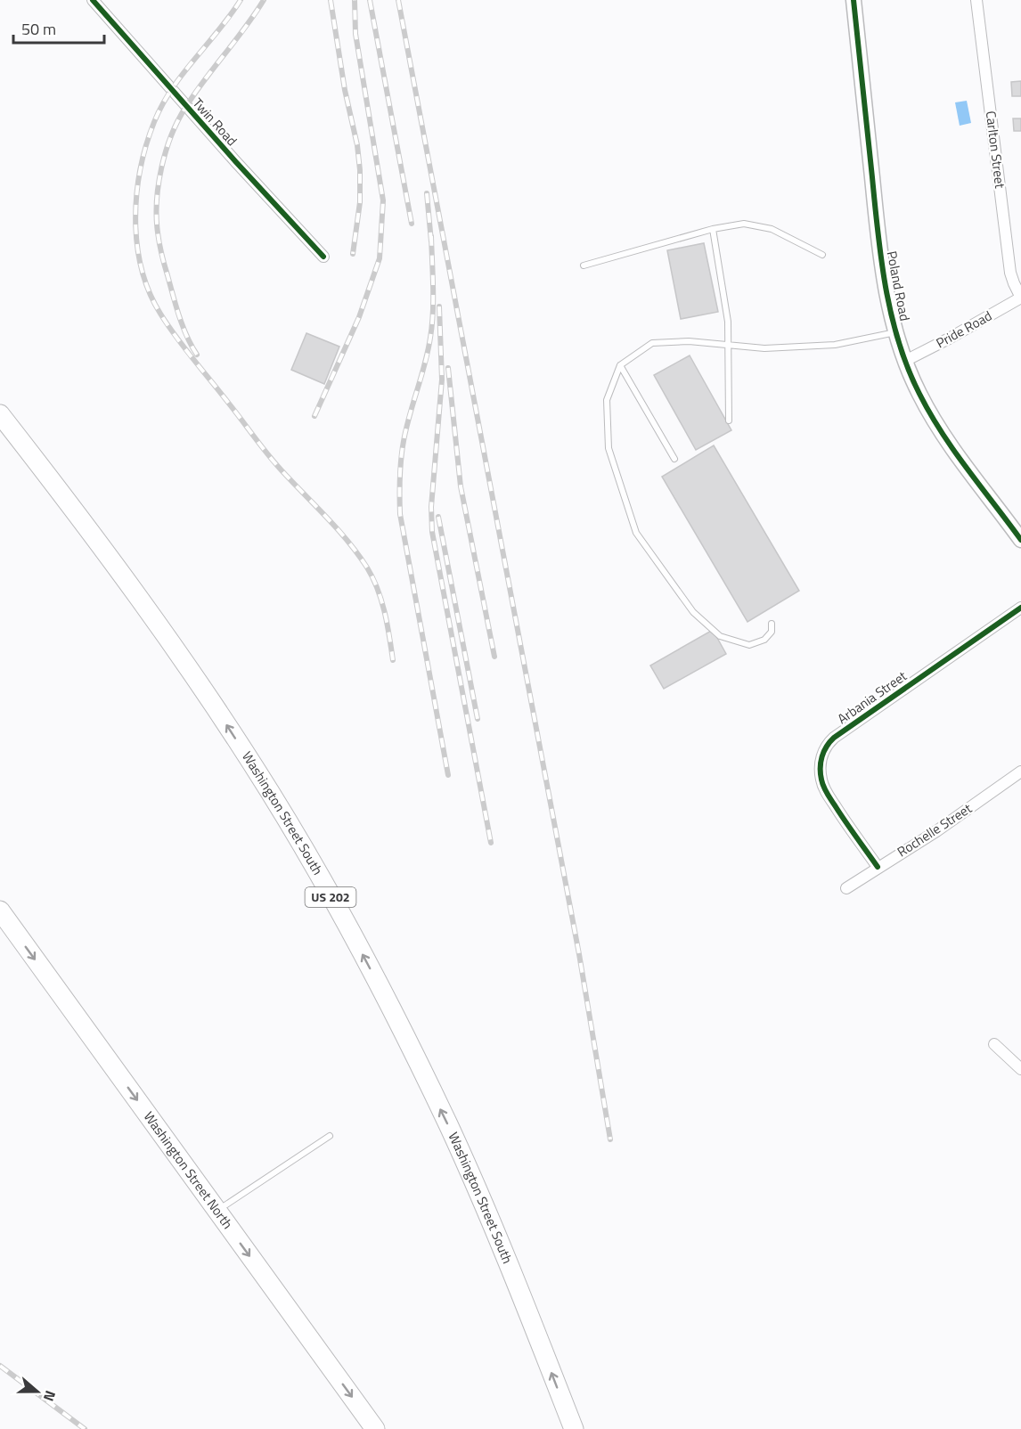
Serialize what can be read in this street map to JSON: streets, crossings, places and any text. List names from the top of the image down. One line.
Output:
{"streets":{"highway":["Washington Street South","US 202","Washington Street North"],"street":["Twin Road","Carlton Street","Poland Road","Pride Road","Arbania Street","Rochelle Street"]},"crossings":[["Carlton Street","Pride Road"],["Poland Road","Pride Road"],["Arbania Street","Rochelle Street"]],"one_way":["Washington Street South","Washington Street North"],"scale_bar":"50 m","north":"right"}
